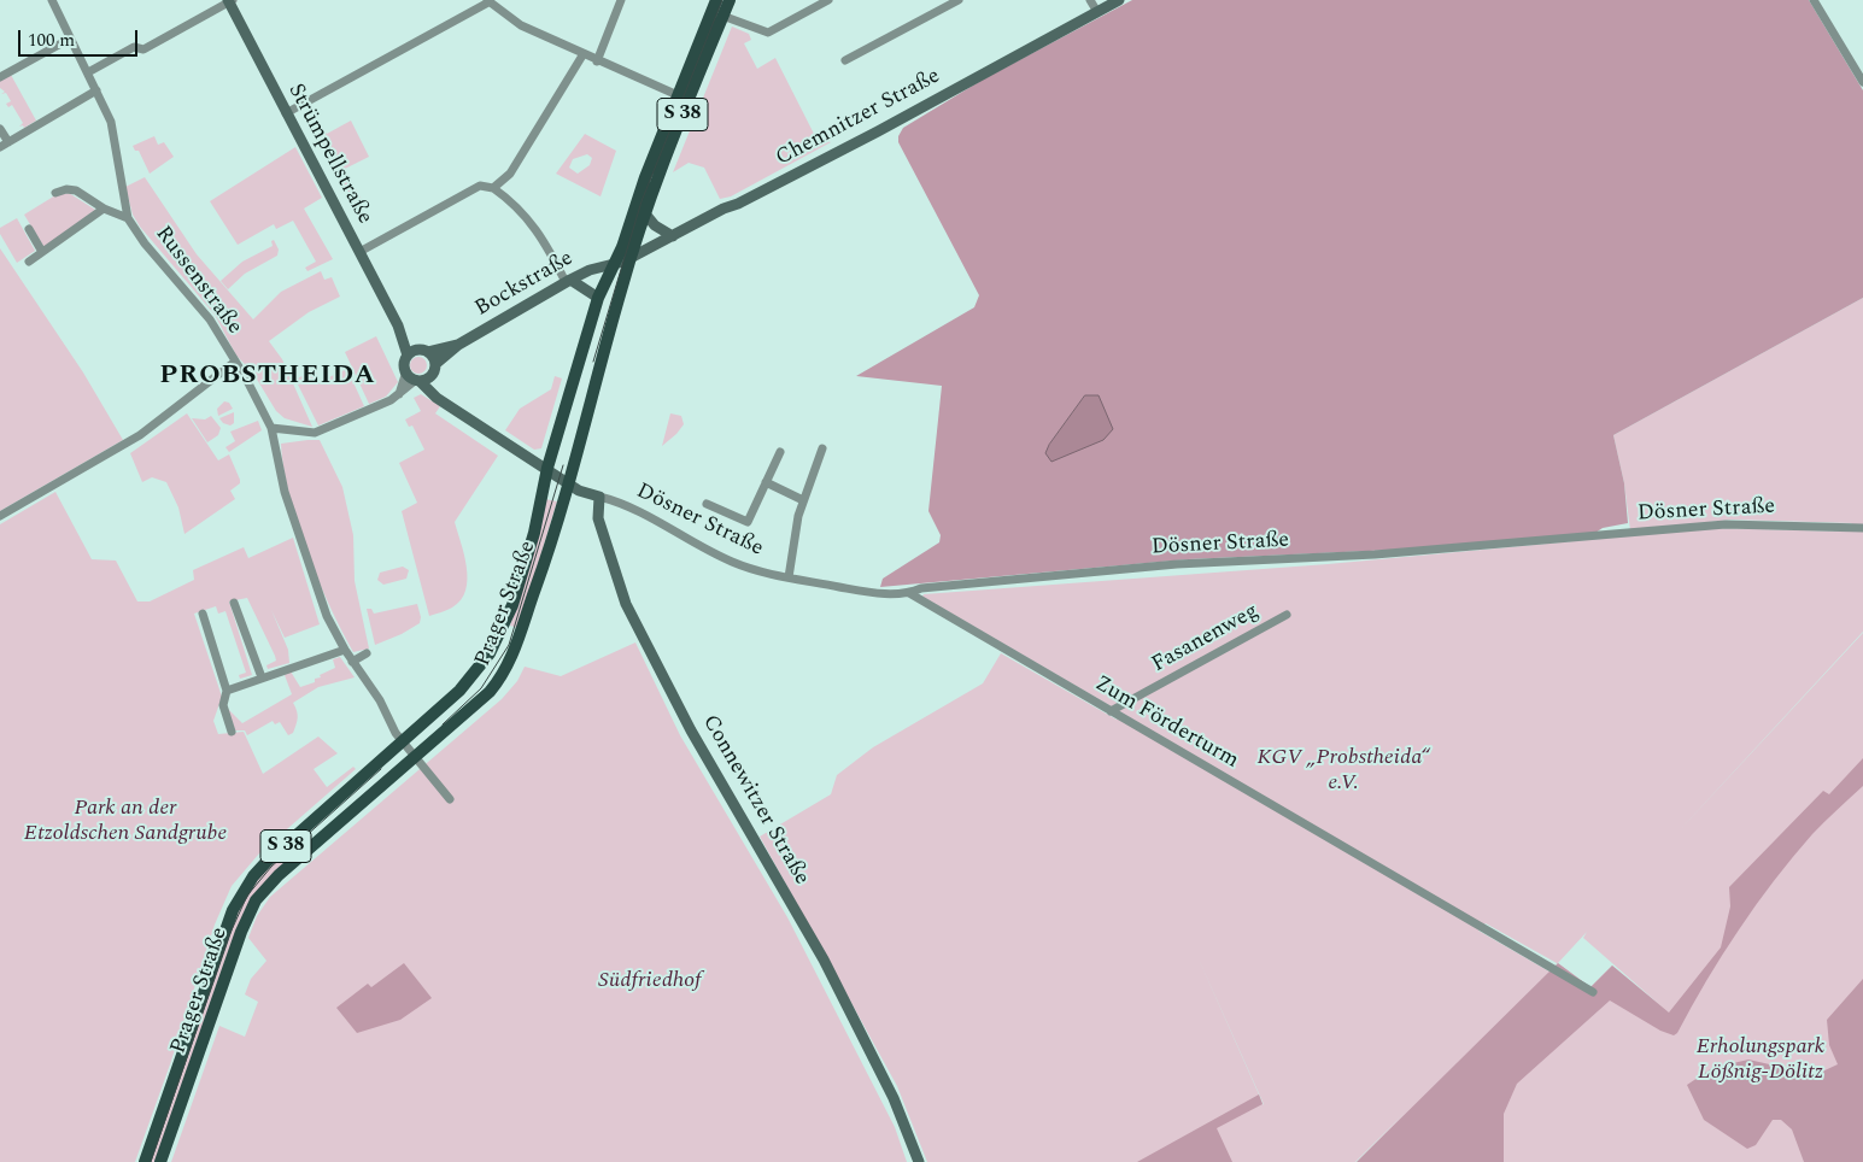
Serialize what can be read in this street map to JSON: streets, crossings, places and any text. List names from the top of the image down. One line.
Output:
{"streets":{"main road":["S 38","Prager Straße"],"street":["Chemnitzer Straße","Strümpellstraße","Russenstraße","Bockstraße","Dösner Straße","Fasanenweg","Zum Förderturm","Connewitzer Straße"]},"crossings":[["Chemnitzer Straße","Bockstraße"],["Chemnitzer Straße","Prager Straße"],["Strümpellstraße","Bockstraße"],["Russenstraße","Prager Straße"],["Bockstraße","Prager Straße"],["Dösner Straße","Zum Förderturm"],["Dösner Straße","Connewitzer Straße"],["Fasanenweg","Zum Förderturm"]],"districts":["PROBSTHEIDA"],"parks":["KGV „Probstheida“ e.V.","Park an der Etzoldschen Sandgrube","Südfriedhof","Erholungspark Lößnig-Dölitz"],"scale_bar":"100 m"}
